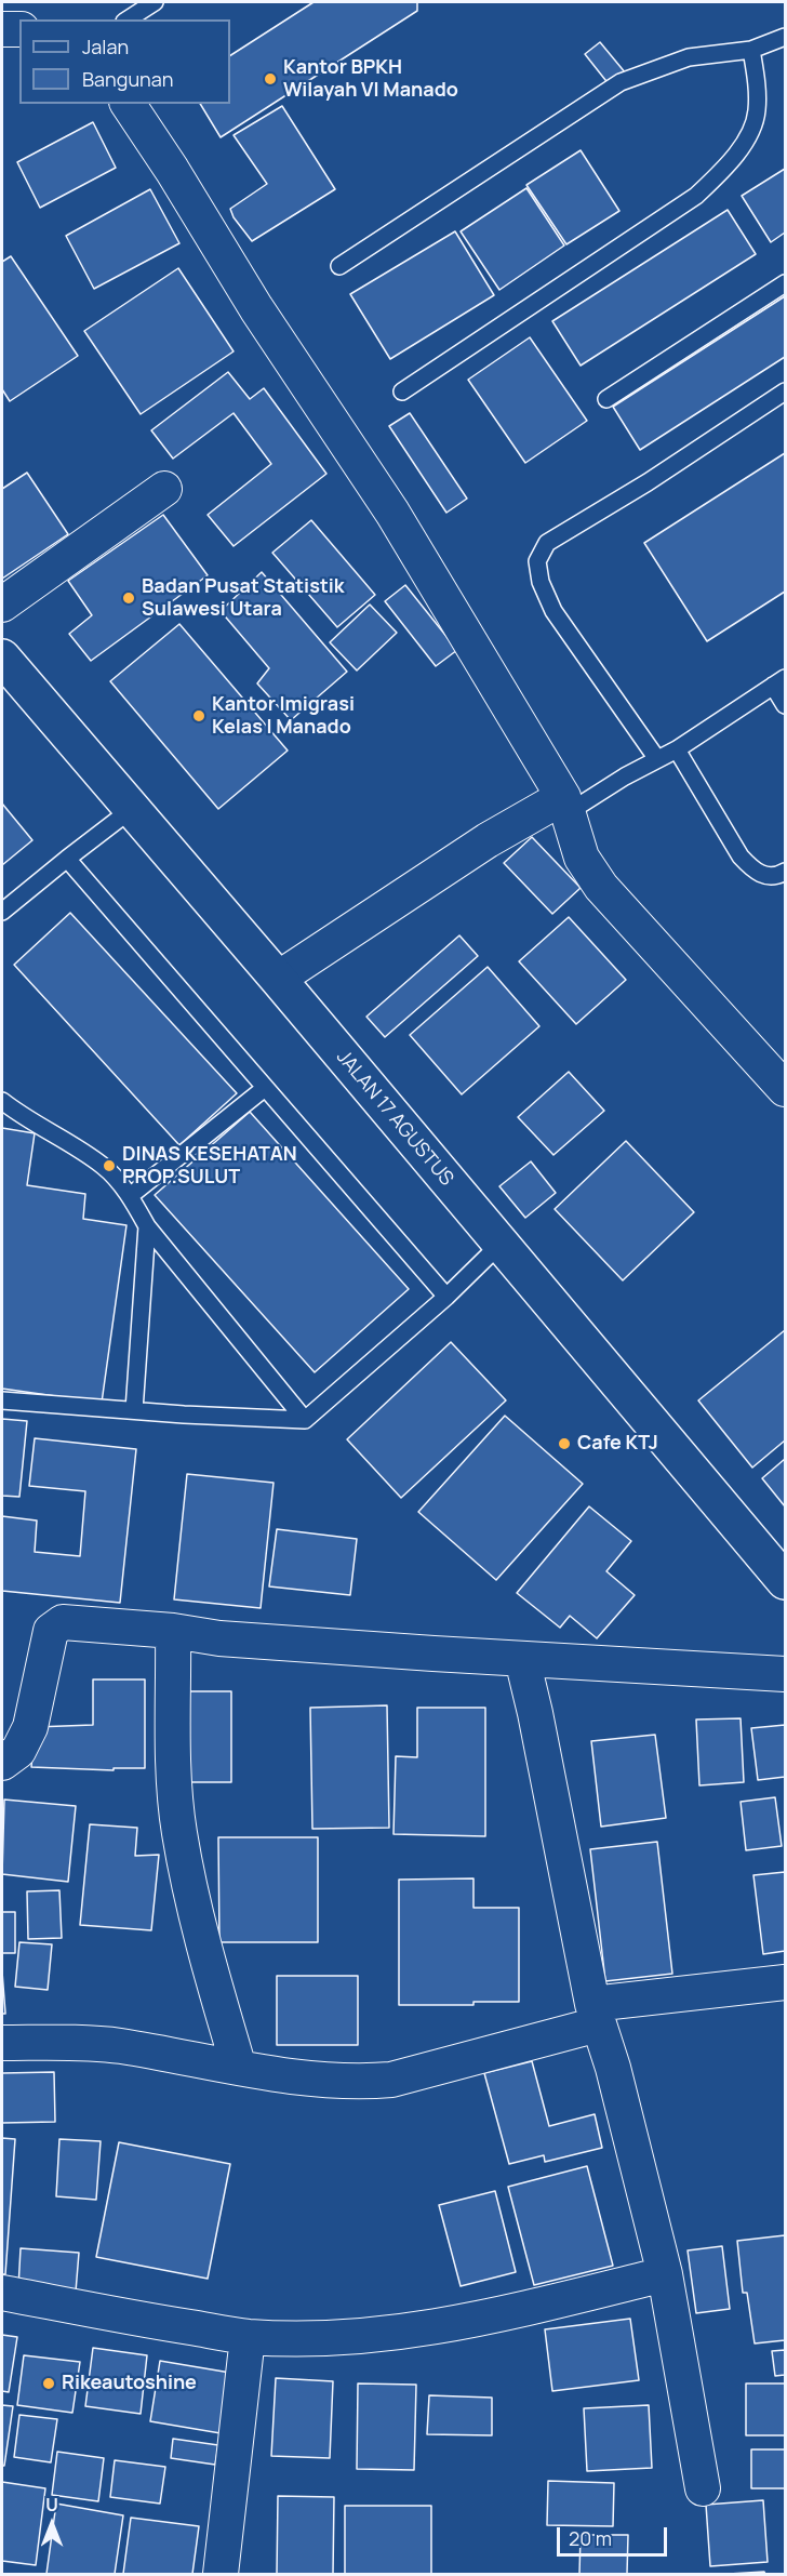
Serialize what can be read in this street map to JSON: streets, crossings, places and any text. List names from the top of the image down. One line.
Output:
{"streets":{"street":["JALAN 17 AGUSTUS"]},"places":["Kantor BPKH Wilayah VI Manado","Badan Pusat Statistik Sulawesi Utara","Kantor Imigrasi Kelas I Manado","DINAS KESEHATAN PROP.SULUT","Cafe KTJ","Rikeautoshine"],"legend":["Jalan","Bangunan"],"scale_bar":"20 m","north":"top"}
